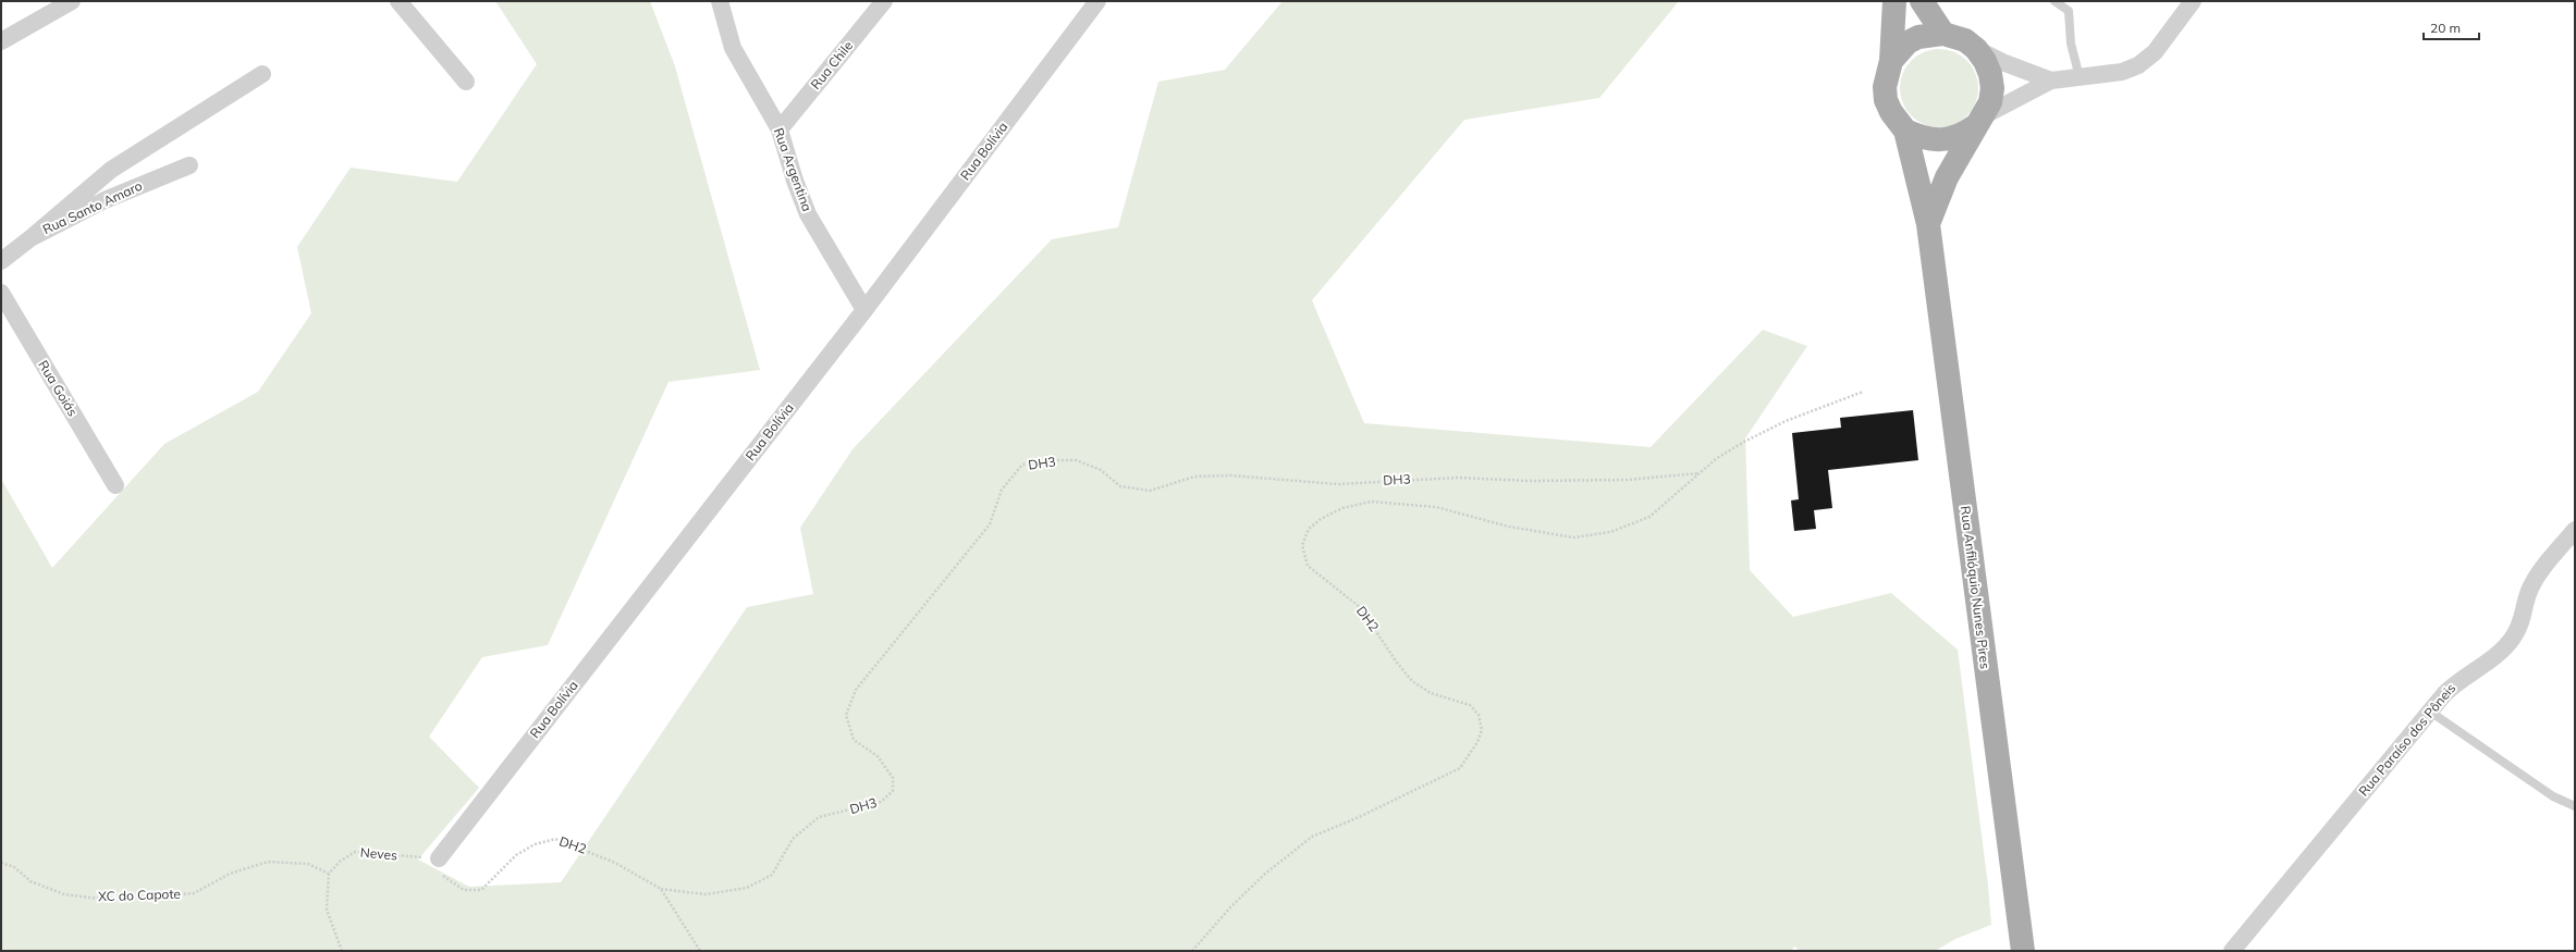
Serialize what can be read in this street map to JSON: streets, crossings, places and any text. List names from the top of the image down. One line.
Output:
{"streets":{"main road":["Rua Anfilóquio Nunes Pires"],"street":["Rua Chile","Rua Bolívia","Rua Argentina","Rua Santo Amaro","Rua Goiás","Rua Paraíso dos Pôneis"],"path":["DH3","DH2","Neves","XC do Capote"]},"crossings":[["Rua Chile","Rua Argentina"],["Rua Bolívia","Rua Argentina"],["Rua Bolívia","DH2"],["Rua Bolívia","Neves"],["DH3","DH2"],["DH2","Neves"],["Neves","XC do Capote"]],"scale_bar":"20 m"}
